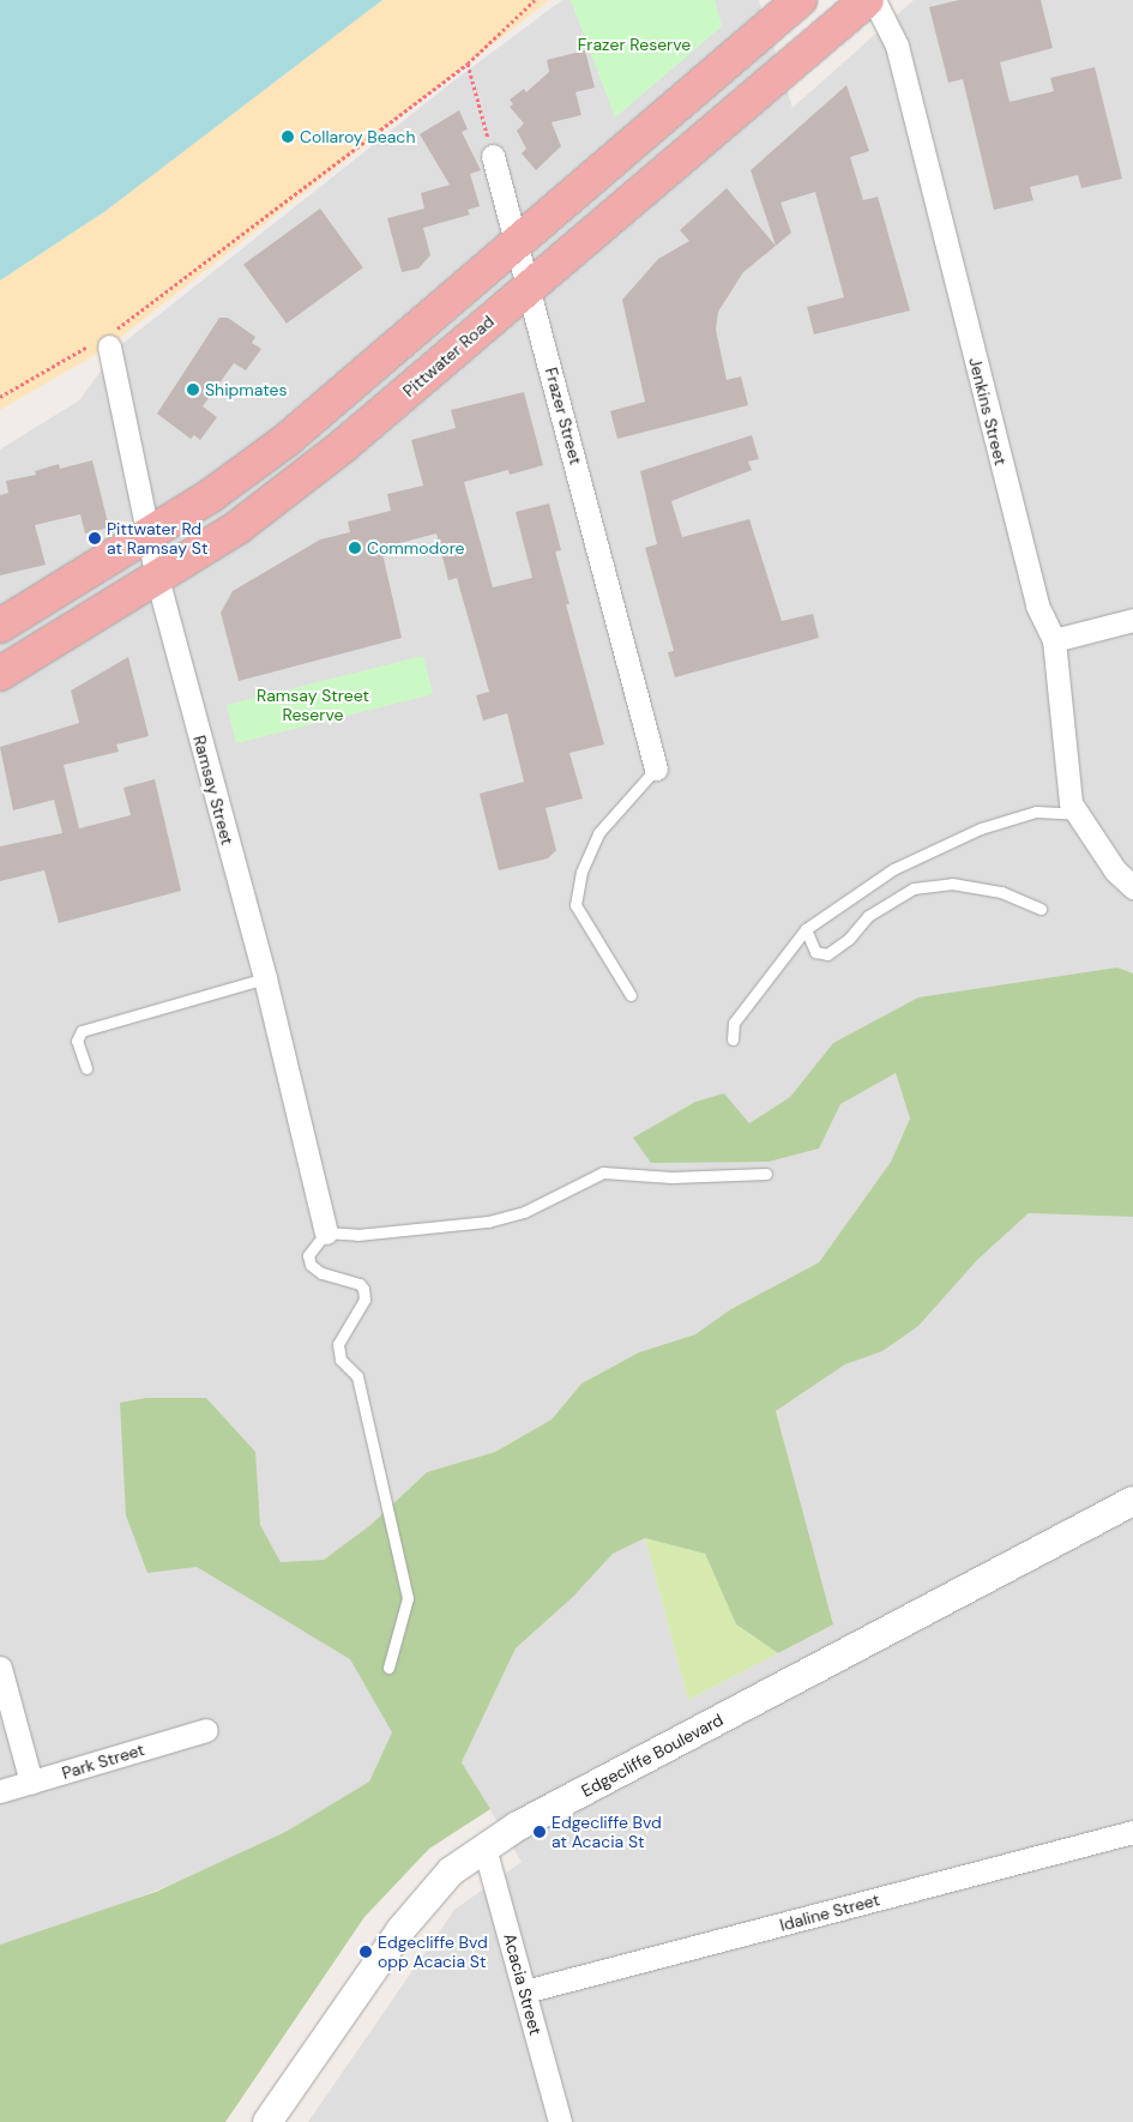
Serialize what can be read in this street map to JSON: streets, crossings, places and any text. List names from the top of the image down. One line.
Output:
{"streets":{"highway":["Pittwater Road"],"street":["Jenkins Street","Frazer Street","Ramsay Street","Edgecliffe Boulevard","Park Street","Idaline Street","Acacia Street"]},"crossings":[["Pittwater Road","Frazer Street"],["Pittwater Road","Ramsay Street"],["Edgecliffe Boulevard","Acacia Street"],["Idaline Street","Acacia Street"]],"parks":["Frazer Reserve","Ramsay Street Reserve"],"places":["Collaroy Beach","Shipmates","Pittwater Rd at Ramsay St","Commodore","Edgecliffe Bvd at Acacia St","Edgecliffe Bvd opp Acacia St"]}
